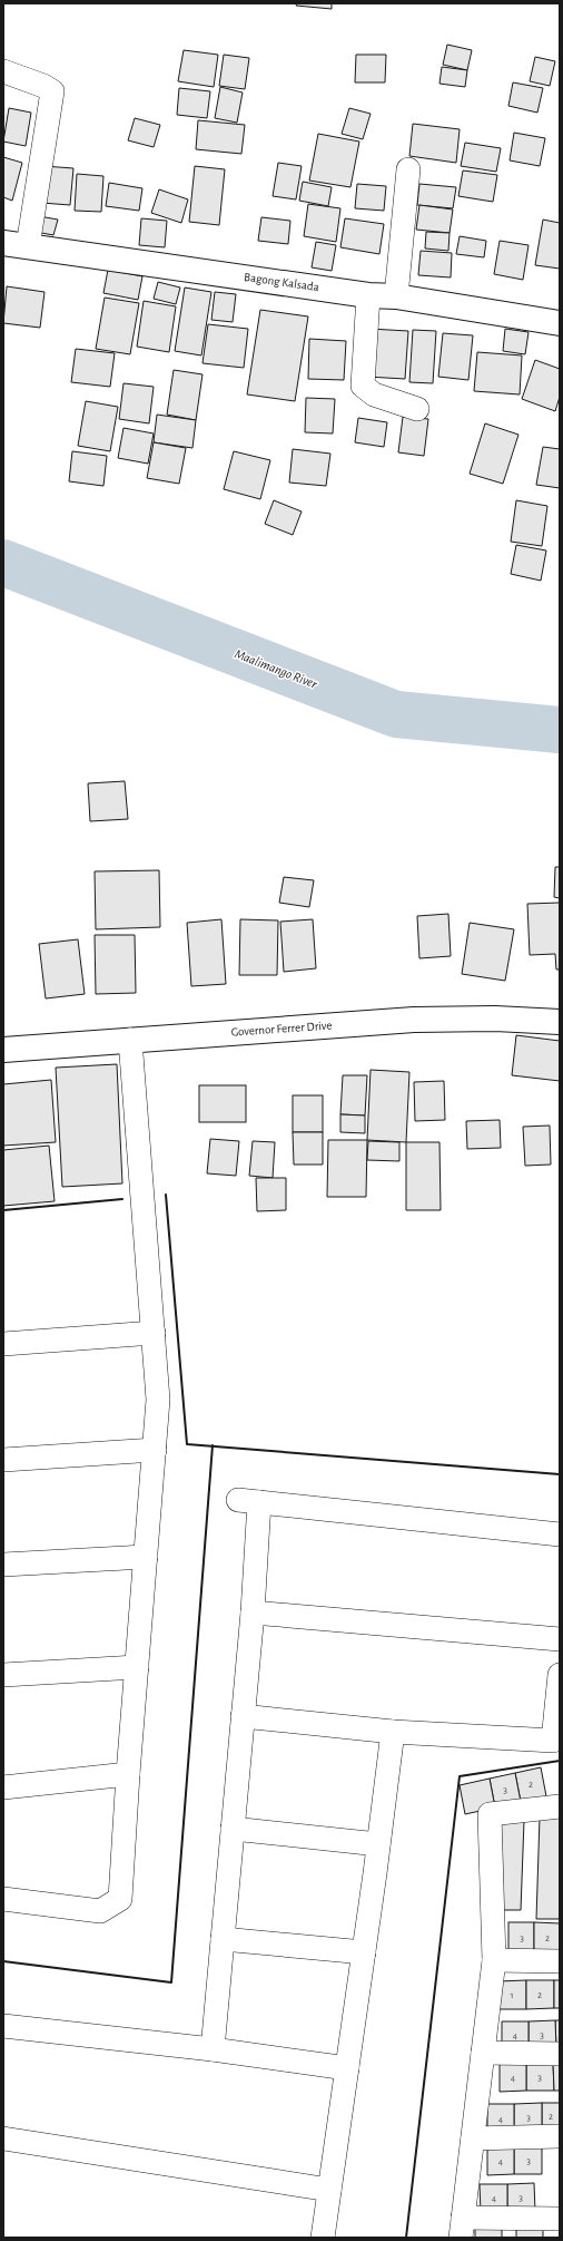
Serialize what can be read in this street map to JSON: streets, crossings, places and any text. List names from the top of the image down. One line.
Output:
{"streets":{"street":["Bagong Kalsada","Governor Ferrer Drive"]},"water":["Maalimango River"],"house_numbers":["2","3","3","2","1","2","4","3","4","3","2","3","4","4","3","4","3"]}
